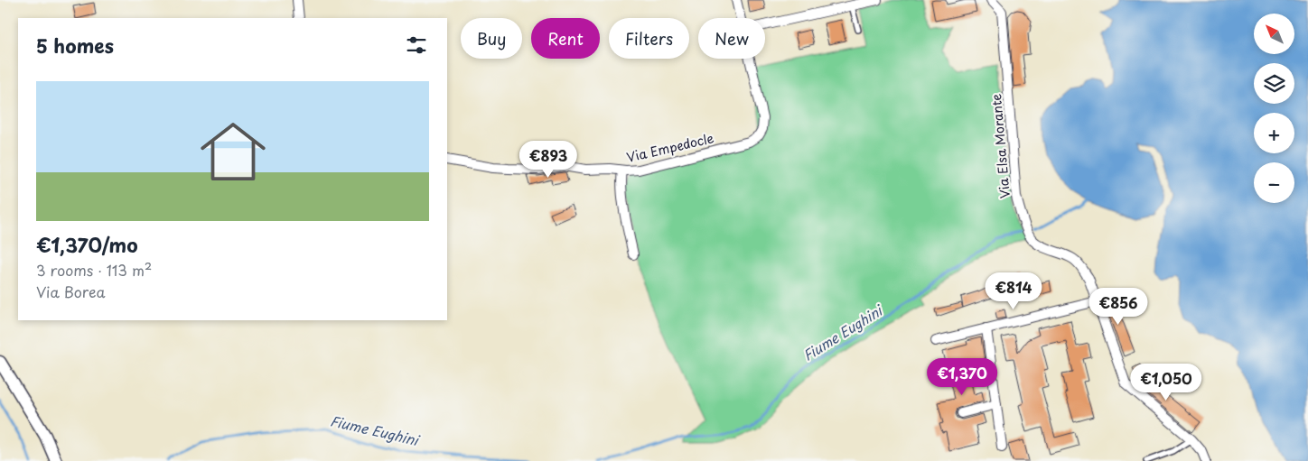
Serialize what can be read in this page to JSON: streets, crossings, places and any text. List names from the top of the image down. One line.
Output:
{"streets":{"street":["Via Elsa Morante","Via Empedocle"]},"water":["Fiume Eughini"],"north":"top left","page":{"map_buttons":["+","−"],"chip":["Buy","Rent","Filters","New"],"heading":"5 homes","list":[{"name":"€1,370/mo","note":"3 rooms · 113 m² · Via Borea"}],"price":["€893","€814","€856","€1,370","€1,050"]}}
